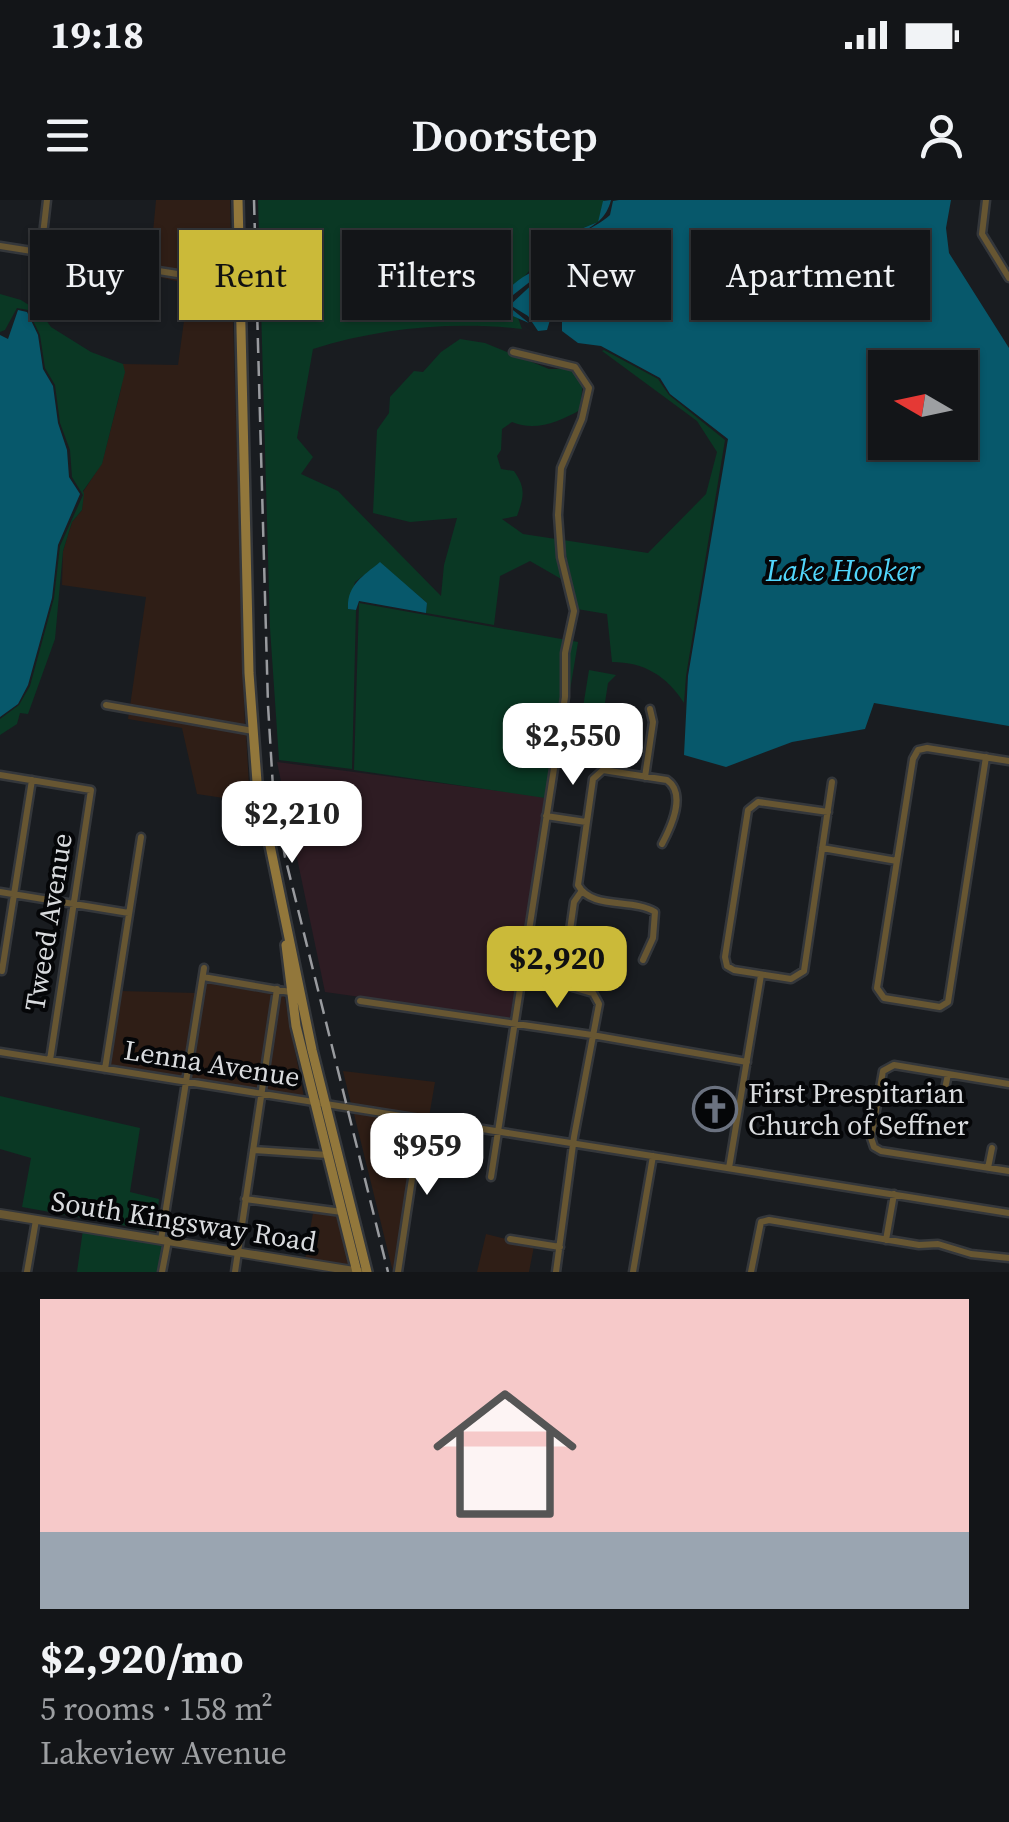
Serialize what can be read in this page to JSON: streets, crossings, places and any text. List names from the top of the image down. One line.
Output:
{"streets":{"street":["Tweed Avenue","Lenna Avenue","South Kingsway Road"]},"crossings":[["Tweed Avenue","Lenna Avenue"]],"water":["Lake Hooker"],"places":{"church":["First Prespitarian Church of Seffner"]},"north":"left","page":{"status":"19:18","header":"Doorstep","chip":["Buy","Rent","Filters","New","Apartment"],"price":["$2,550","$2,210","$2,920","$959"],"list":[{"name":"$2,920/mo","note":"5 rooms · 158 m² · Lakeview Avenue"}]}}
